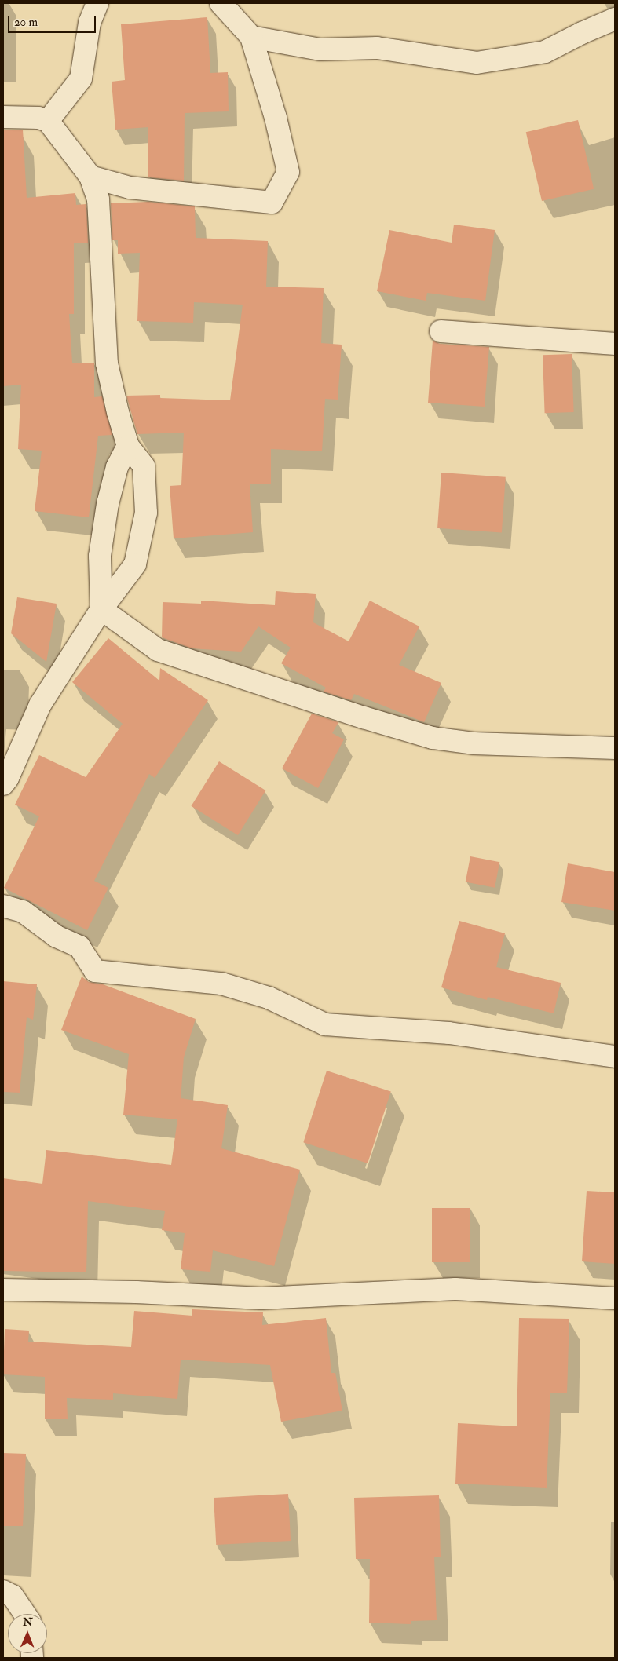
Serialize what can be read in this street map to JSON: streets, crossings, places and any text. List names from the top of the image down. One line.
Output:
{"scale_bar":"20 m","north":"top"}
